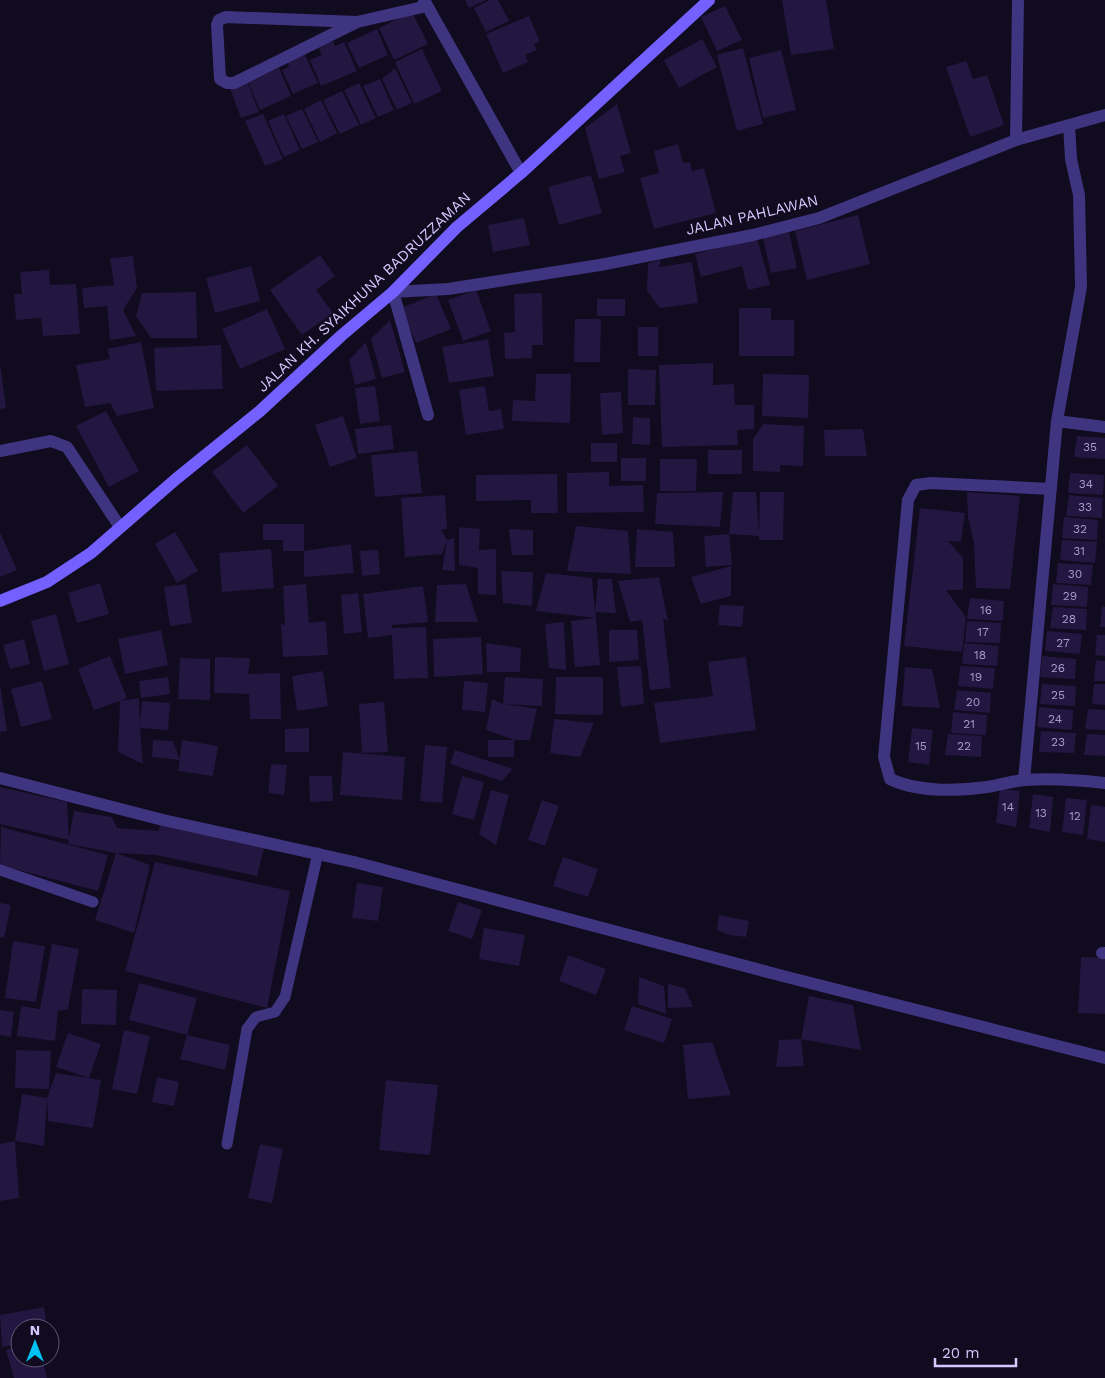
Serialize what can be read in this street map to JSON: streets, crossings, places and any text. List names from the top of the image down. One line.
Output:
{"streets":{"main road":["JALAN KH. SYAIKHUNA BADRUZZAMAN"],"street":["JALAN PAHLAWAN"]},"crossings":[["JALAN PAHLAWAN","JALAN KH. SYAIKHUNA BADRUZZAMAN"]],"house_numbers":["35","34","33","32","31","30","29","16","28","17","27","18","26","19","25","20","24","21","23","15","22","14","13","12"],"scale_bar":"20 m","north":"top"}
